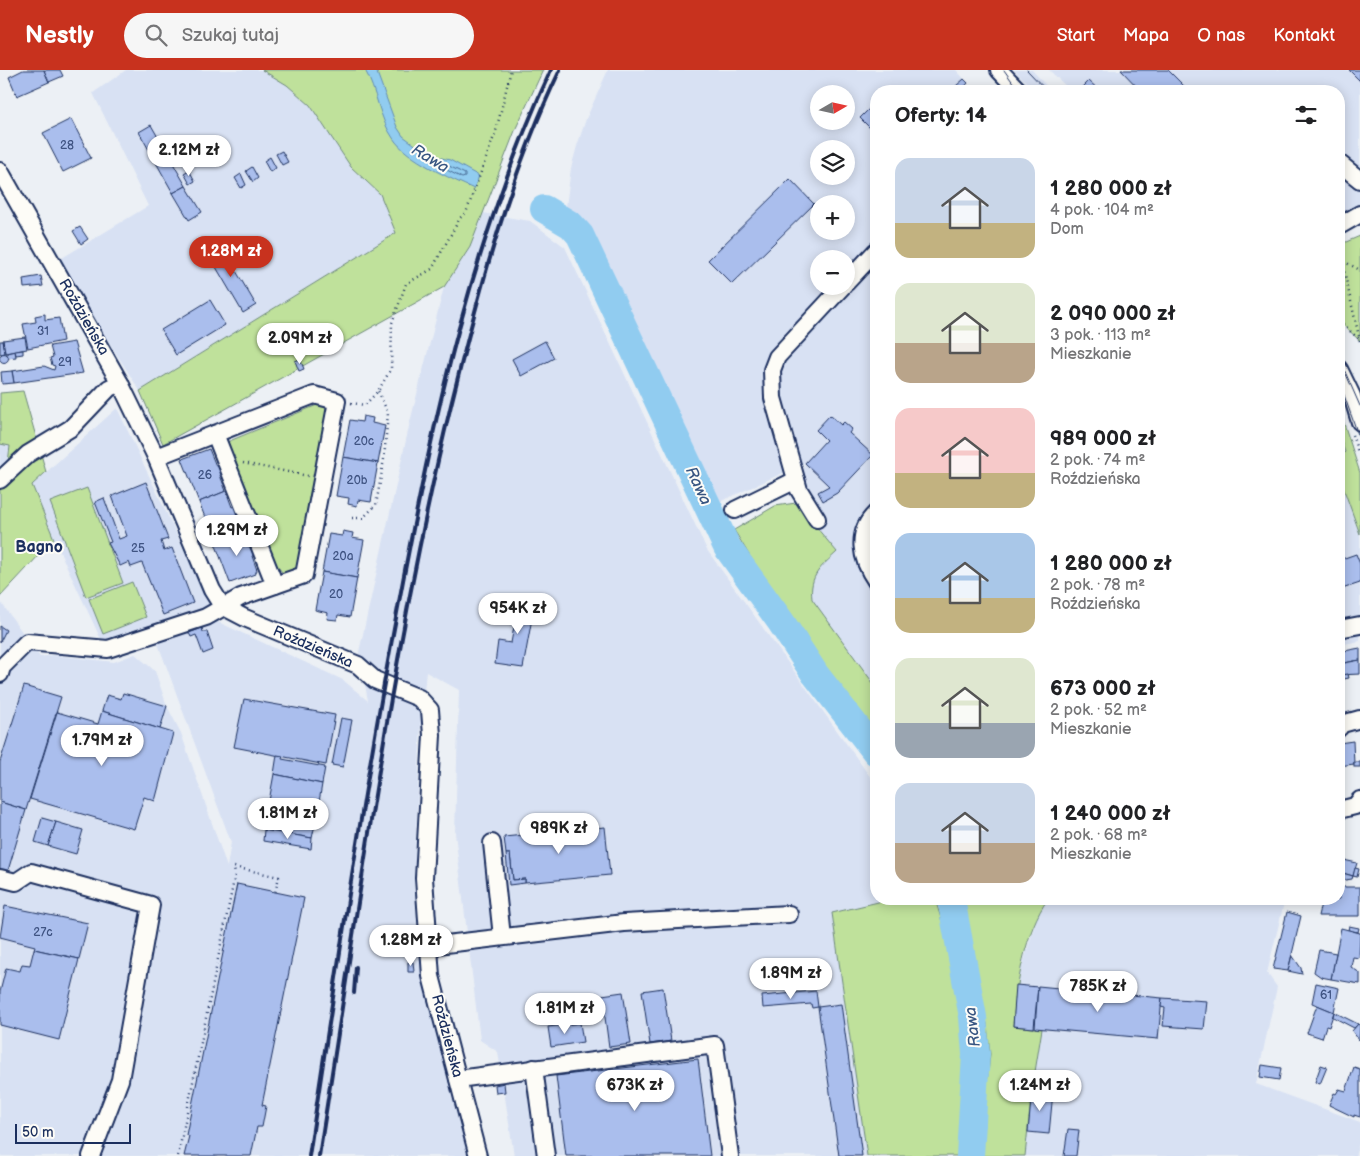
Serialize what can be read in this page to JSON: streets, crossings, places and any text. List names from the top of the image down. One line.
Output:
{"streets":{"street":["Roździeńska"]},"districts":["Bagno"],"water":["Rawa"],"house_numbers":["28","31","29","20c","26","20b","25","20a","20","27c","61"],"scale_bar":"50 m","north":"right","page":{"header":"Nestly","search":"Szukaj tutaj","nav":["Start","Mapa","O nas","Kontakt"],"map_buttons":["+","−"],"heading":"Oferty: 14","price":["2.12M zł","1.28M zł","2.09M zł","1.29M zł","954K zł","1.79M zł","1.81M zł","989K zł","1.28M zł","1.89M zł","785K zł","1.81M zł","673K zł","1.24M zł"],"list":[{"name":"1 280 000 zł","note":"4 pok. · 104 m² · Dom"},{"name":"2 090 000 zł","note":"3 pok. · 113 m² · Mieszkanie"},{"name":"989 000 zł","note":"2 pok. · 74 m² · Roździeńska"},{"name":"1 280 000 zł","note":"2 pok. · 78 m² · Roździeńska"},{"name":"673 000 zł","note":"2 pok. · 52 m² · Mieszkanie"},{"name":"1 240 000 zł","note":"2 pok. · 68 m² · Mieszkanie"}],"scale":"50 m"}}
